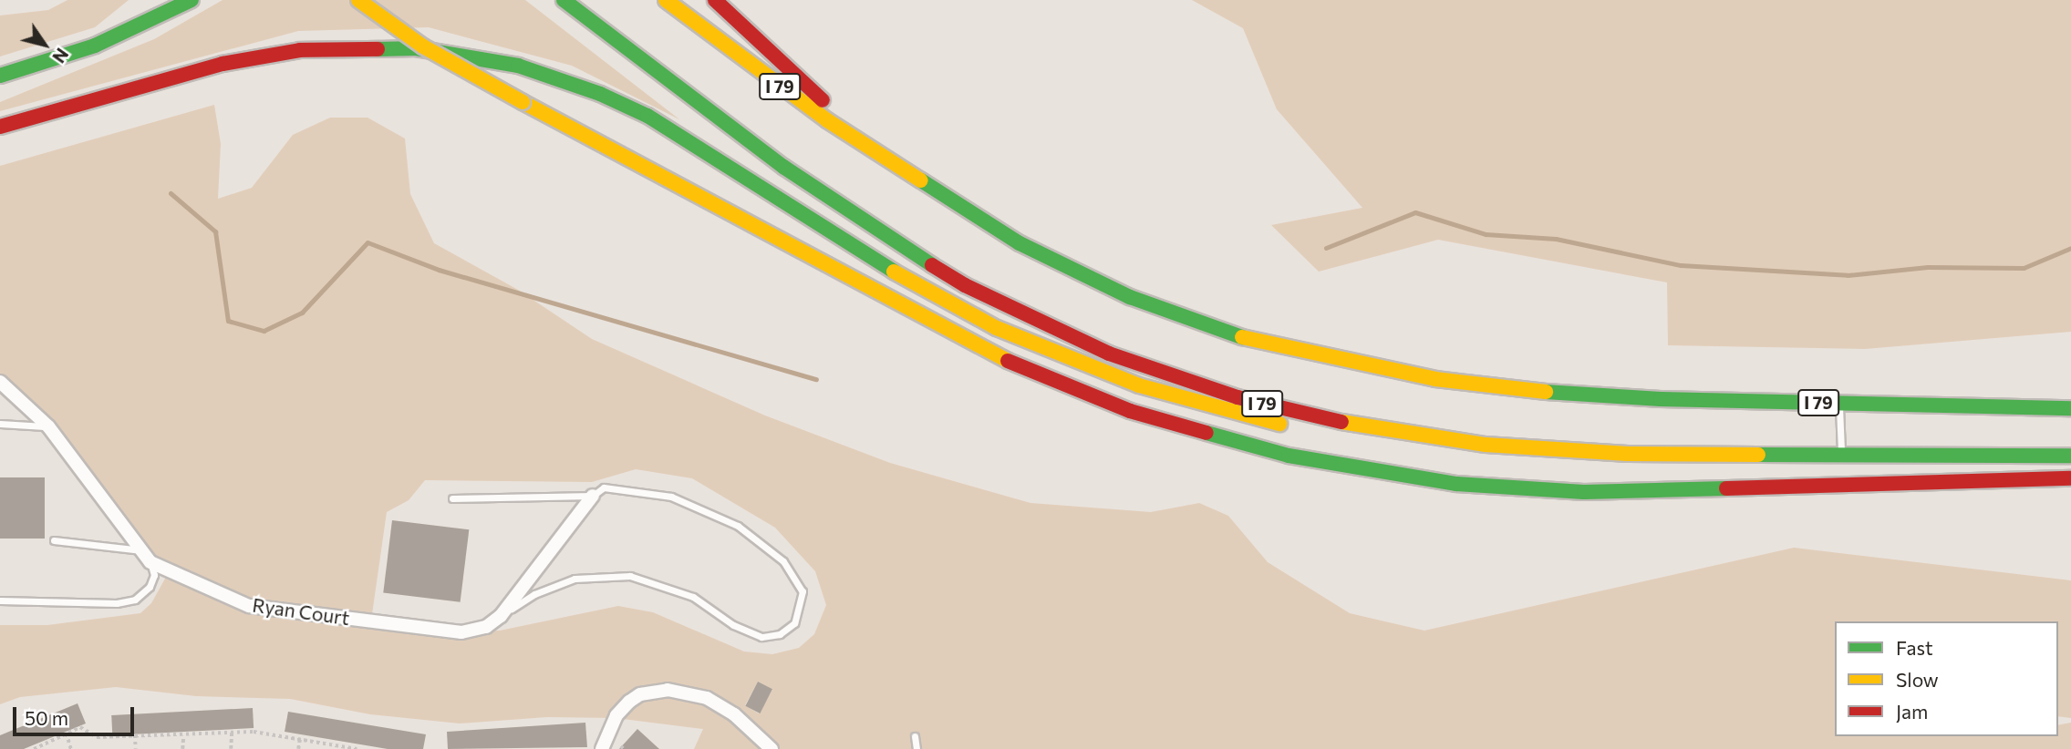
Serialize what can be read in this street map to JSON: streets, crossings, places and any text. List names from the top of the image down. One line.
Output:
{"streets":{"main road":["I 79"],"street":["Ryan Court"]},"legend":["Fast","Slow","Jam"],"scale_bar":"50 m","north":"bottom right"}
